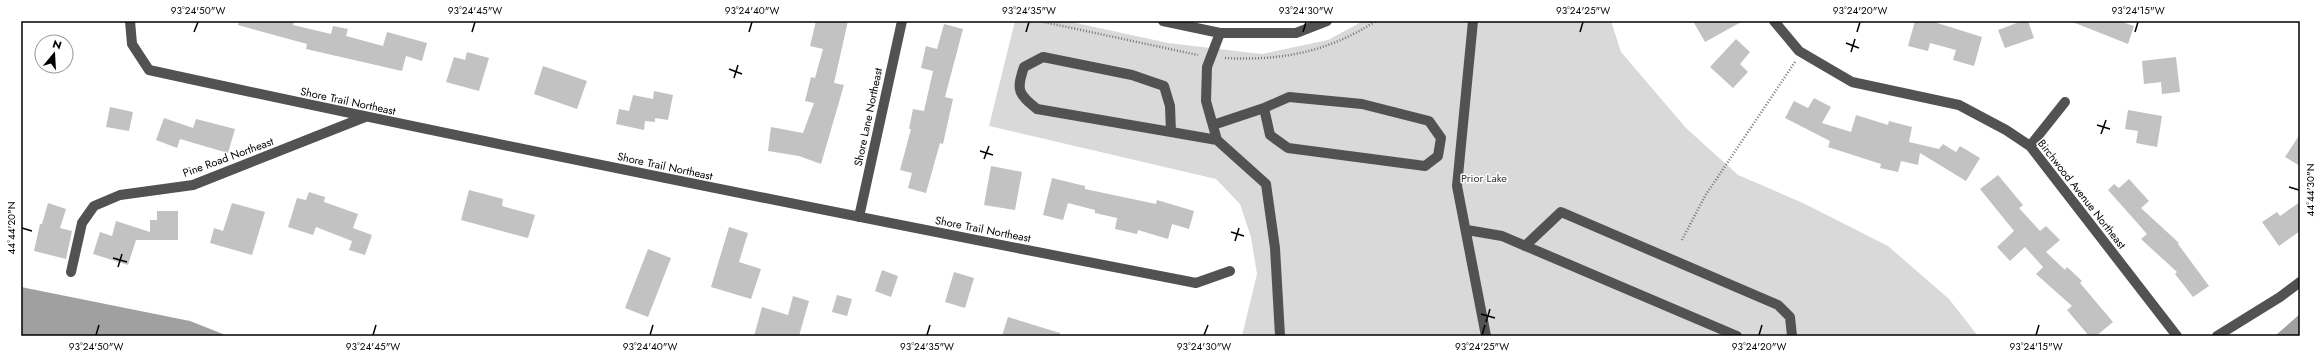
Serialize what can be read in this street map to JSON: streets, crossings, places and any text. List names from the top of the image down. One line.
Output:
{"streets":{"street":["Shore Trail Northeast","Shore Lane Northeast","Pine Road Northeast","Birchwood Avenue Northeast"]},"crossings":[["Shore Trail Northeast","Shore Lane Northeast"],["Shore Trail Northeast","Pine Road Northeast"]],"parks":["Prior Lake"],"north":"top","coordinates":["93°24'50\"W","93°24'45\"W","93°24'40\"W","93°24'35\"W","93°24'30\"W","93°24'25\"W","93°24'20\"W","93°24'15\"W","44°44'30\"N","44°44'20\"N"]}
